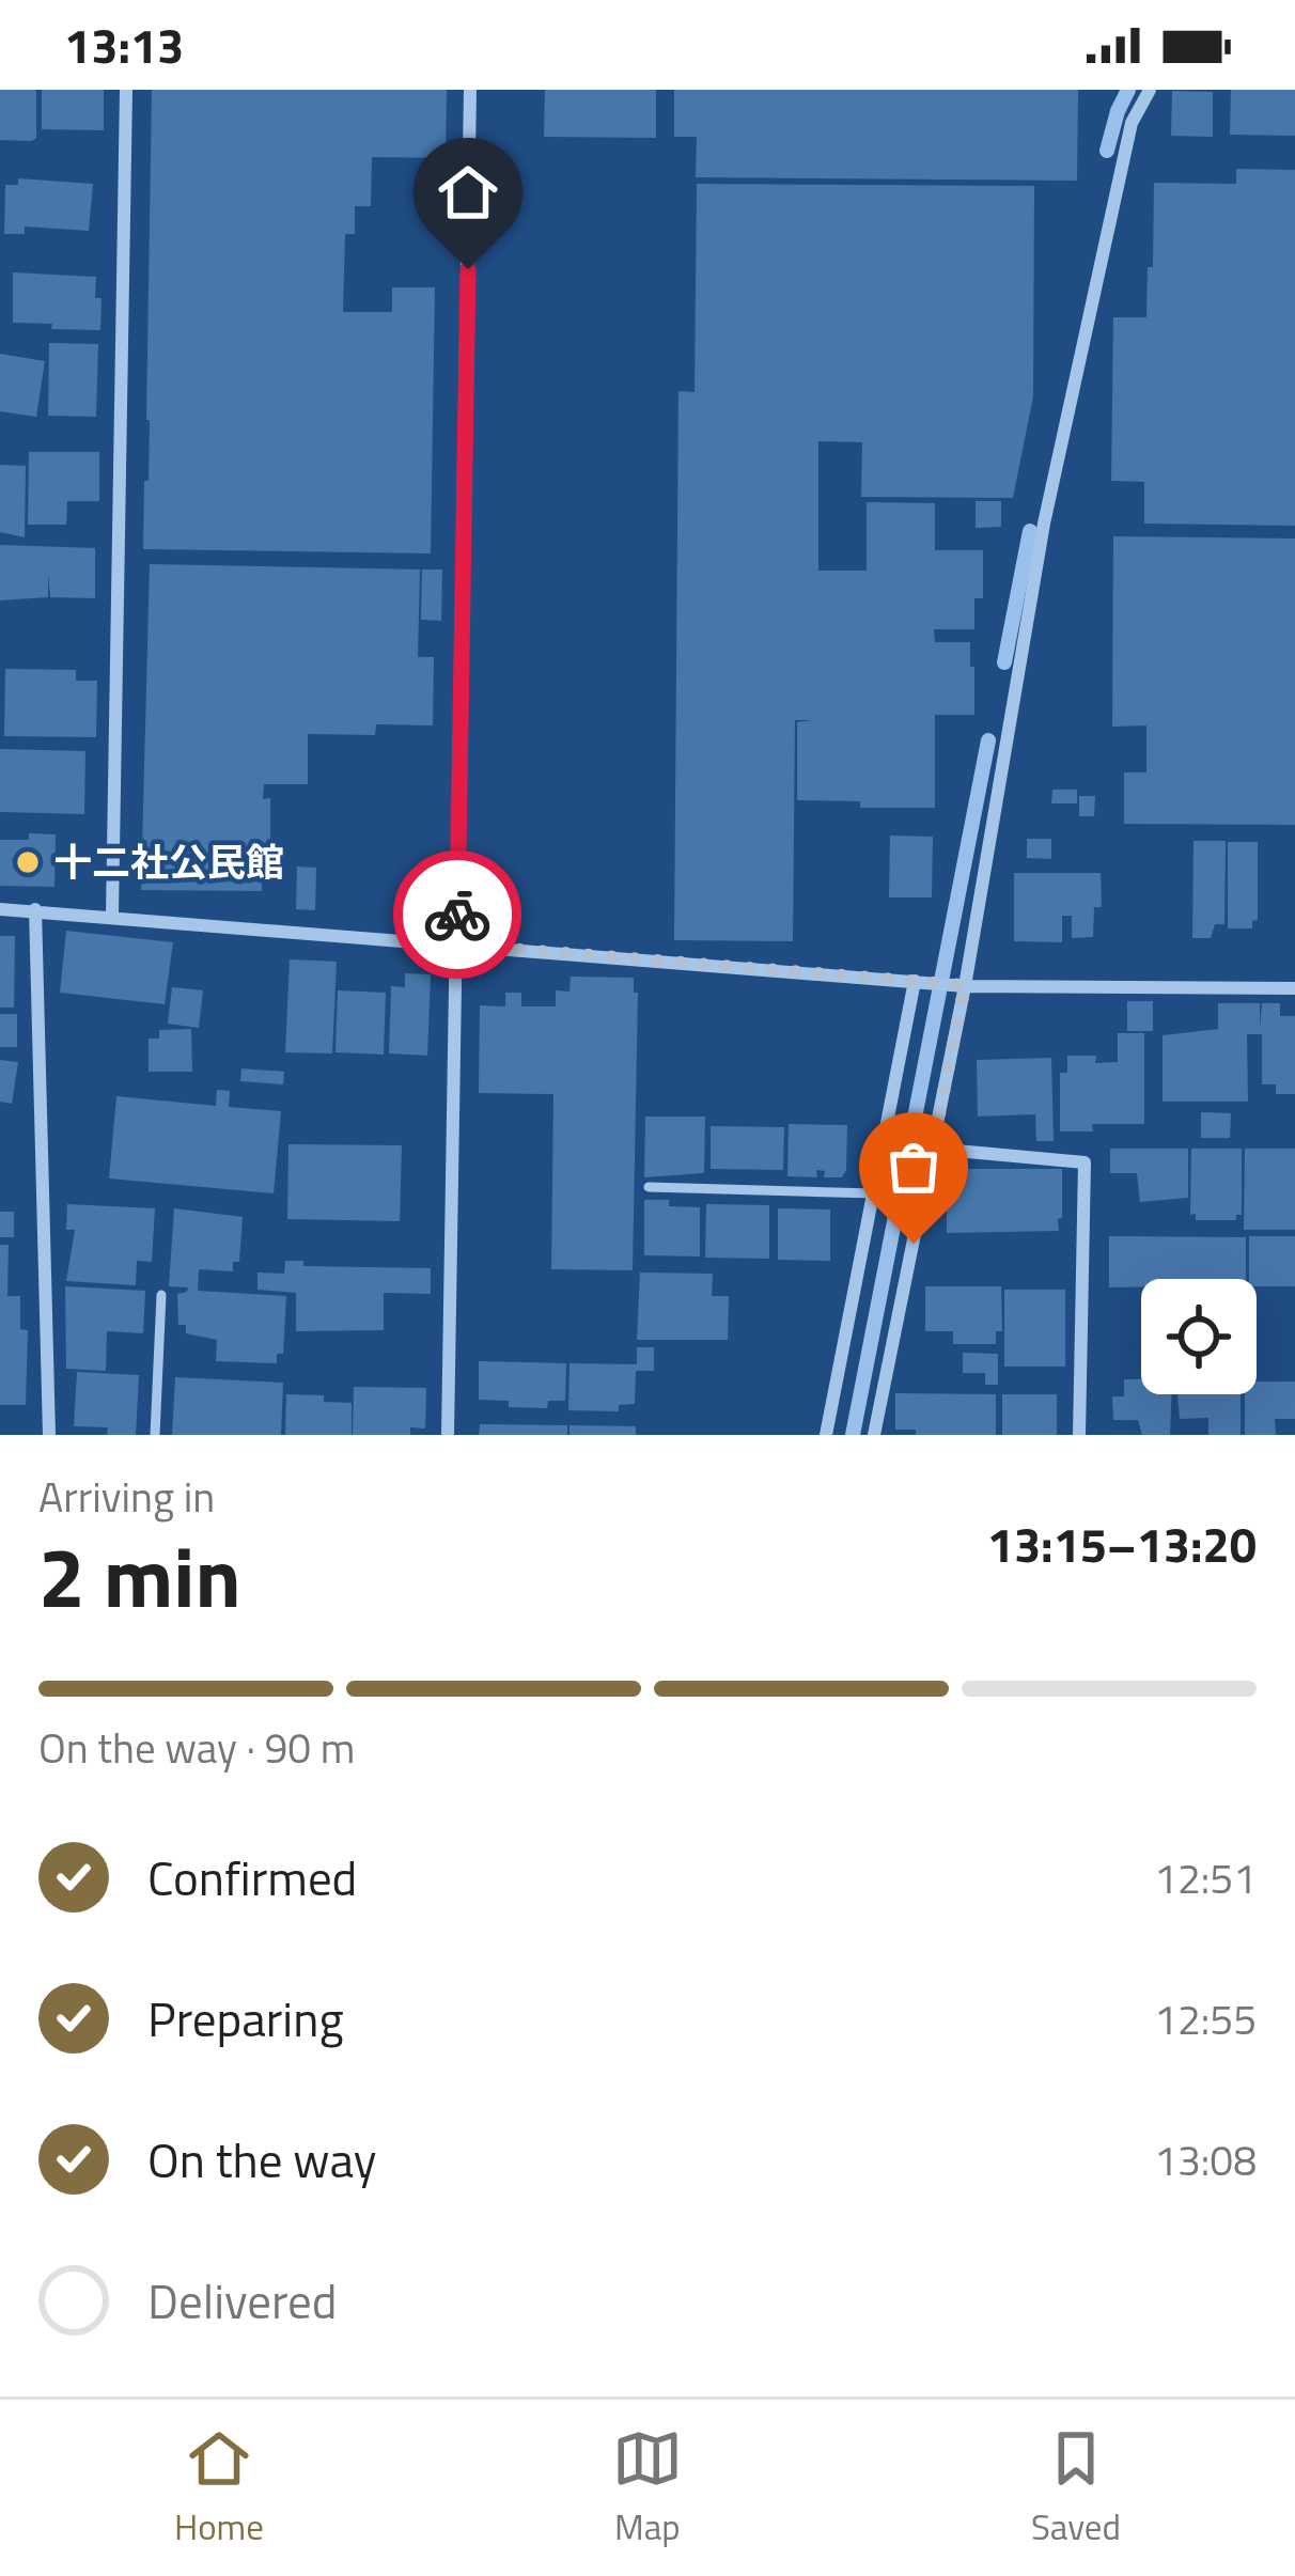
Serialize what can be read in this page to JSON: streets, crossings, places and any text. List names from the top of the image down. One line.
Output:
{"places":["十二社公民館"],"page":{"status":"13:13","heading":["2 min","Arriving in","13:15–13:20"],"bar":"On the way · 90 m","list":[["Confirmed","12:51"],["Preparing","12:55"],["On the way","13:08"],"Delivered"],"tabs":["Home","Map","Saved"]}}
